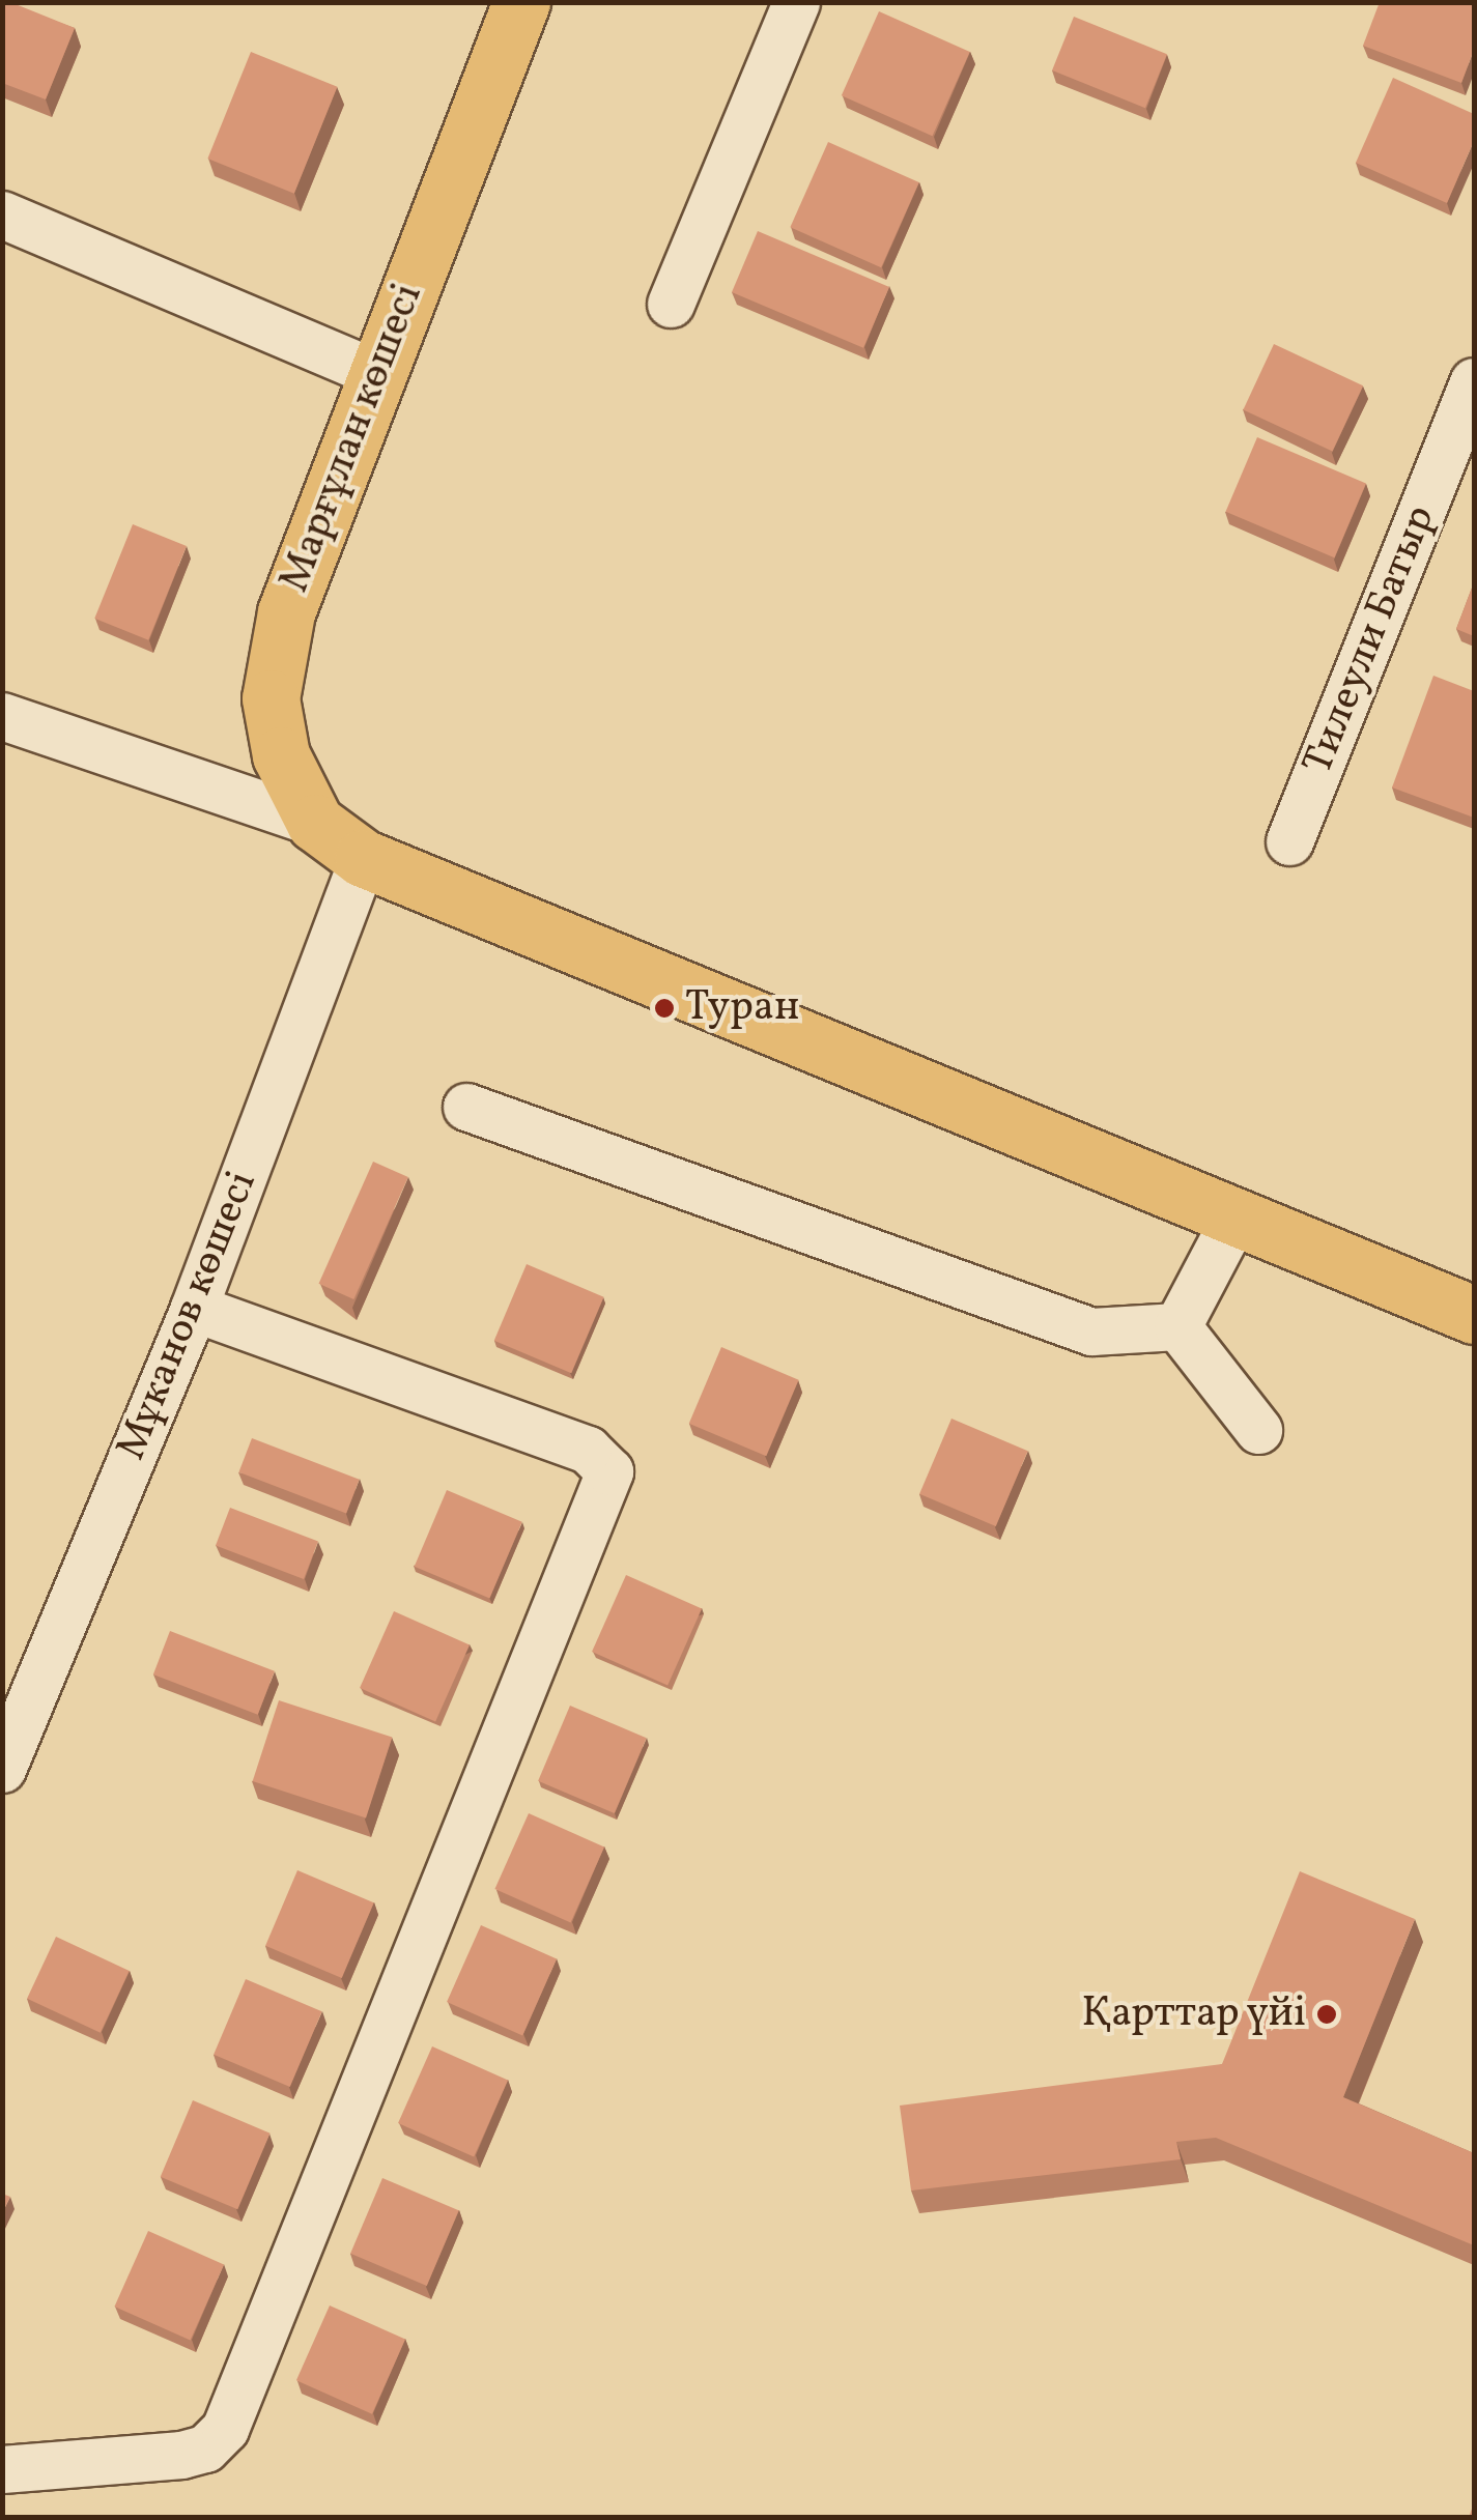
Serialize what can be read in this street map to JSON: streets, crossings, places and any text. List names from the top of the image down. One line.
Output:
{"streets":{"main road":["Марғұлан көшесі"],"street":["Тилеули Батыр","Мұканов көшесі"]},"crossings":[["Марғұлан көшесі","Мұканов көшесі"]],"places":["Туран","Қарттар үйі"]}
